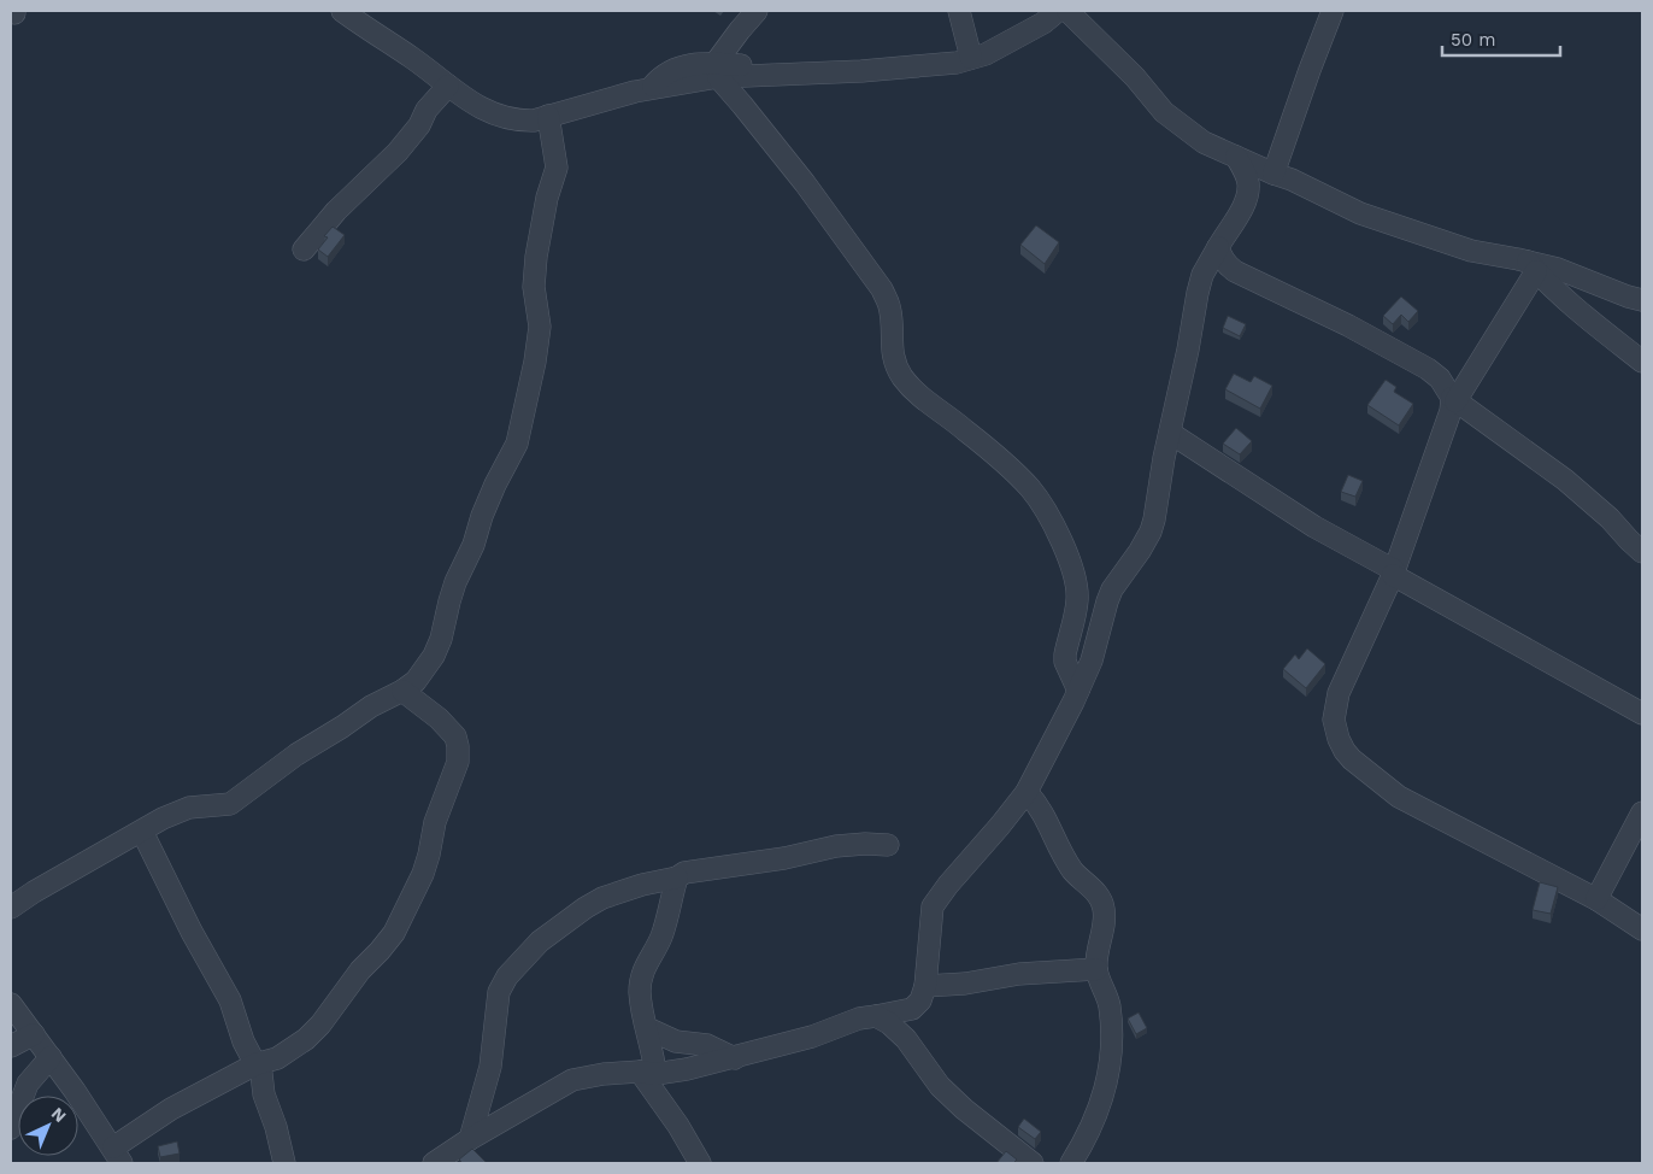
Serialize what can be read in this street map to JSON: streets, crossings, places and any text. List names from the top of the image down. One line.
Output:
{"scale_bar":"50 m","north":"top right"}
